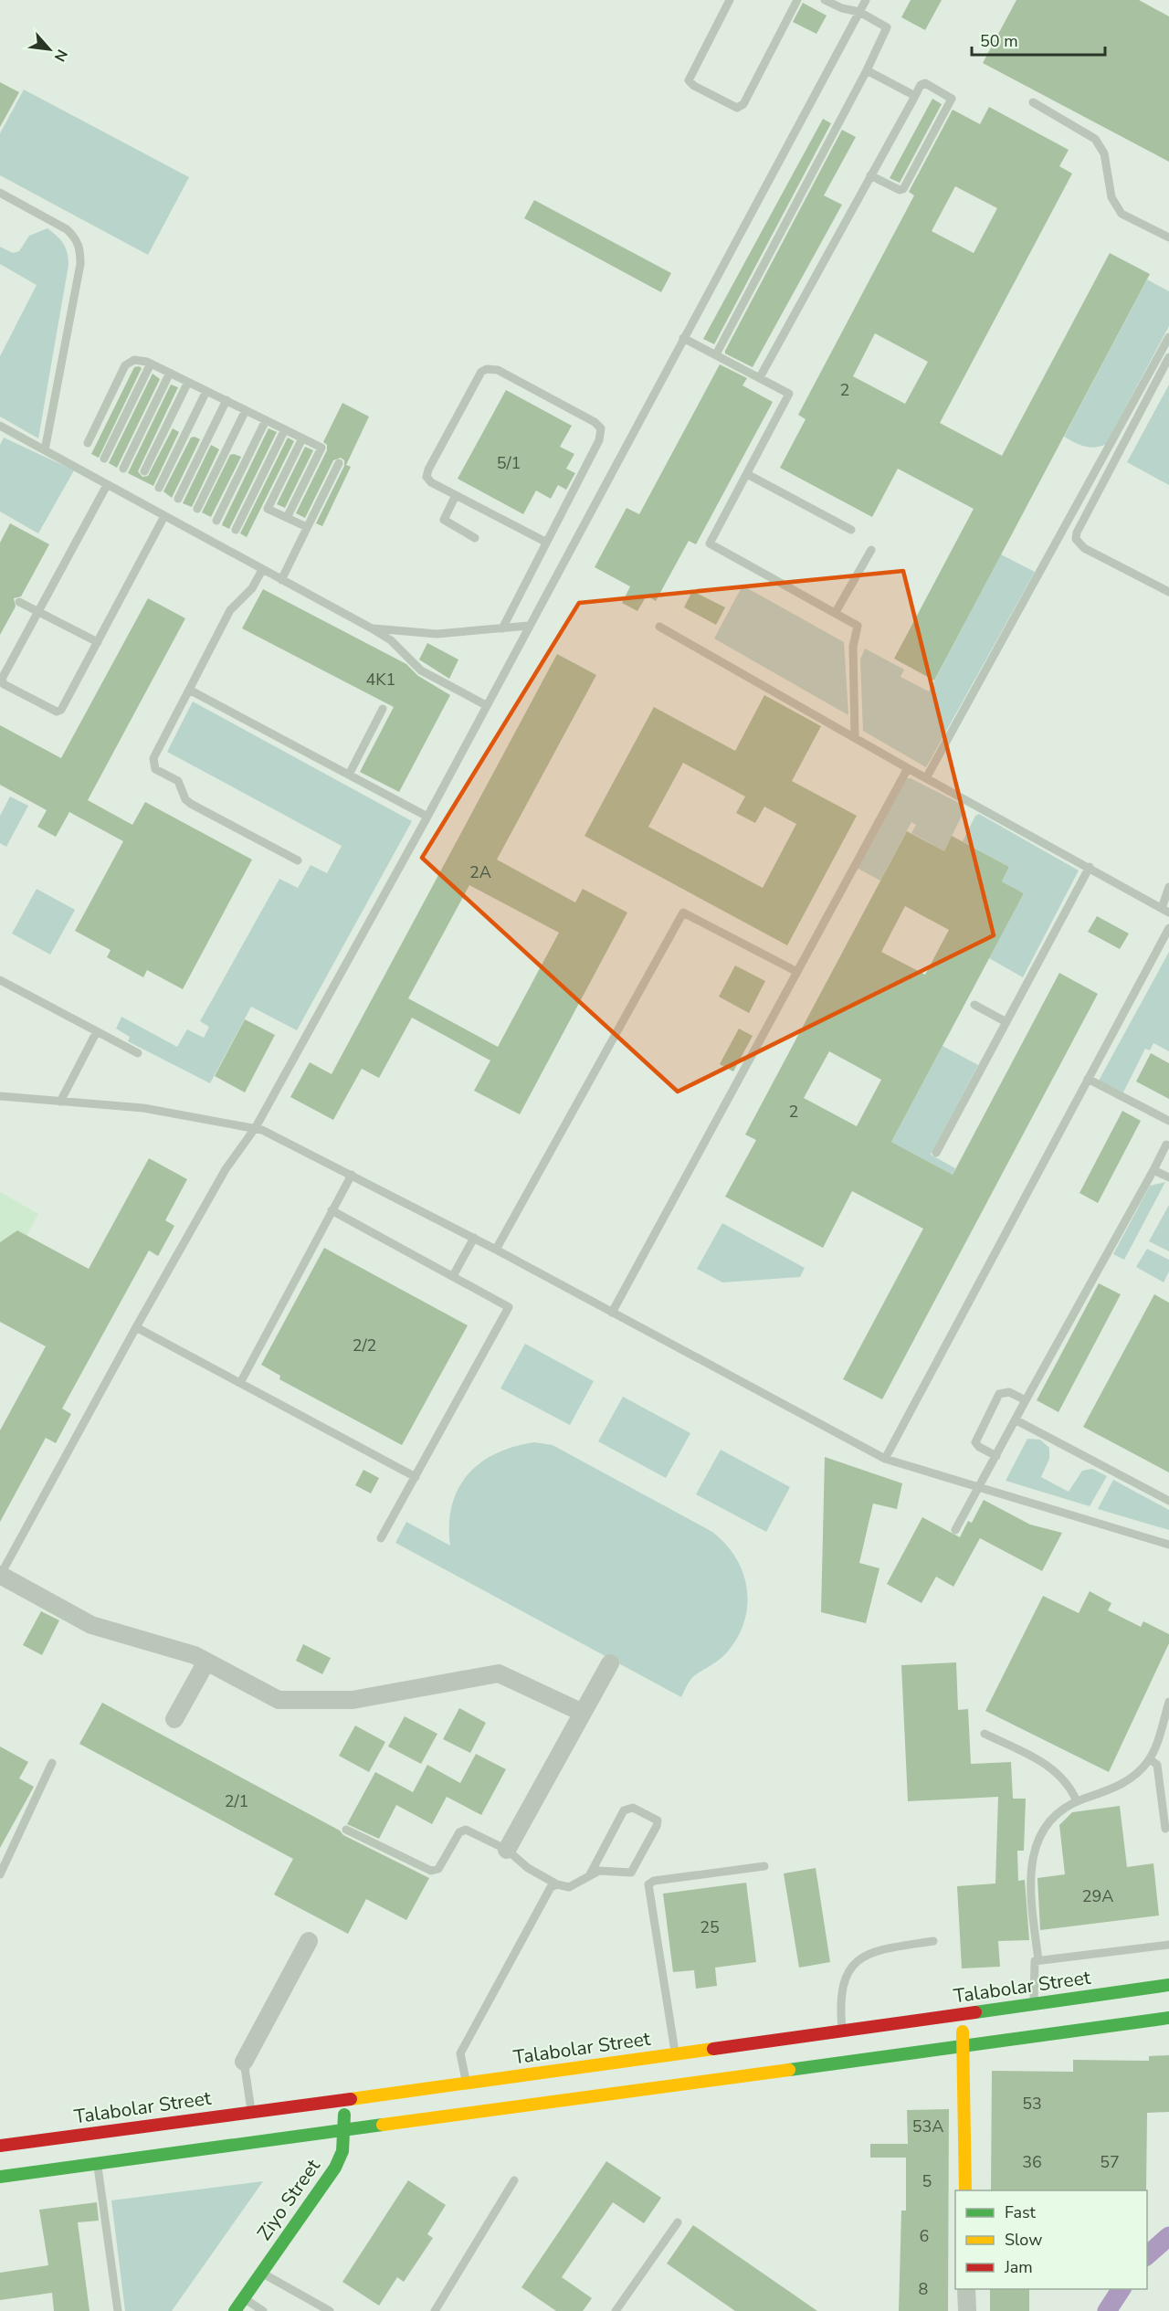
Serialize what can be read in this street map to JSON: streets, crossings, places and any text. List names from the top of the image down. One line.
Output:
{"streets":{"main road":["Talabolar Street","Ziyo Street"]},"crossings":[["Talabolar Street","Ziyo Street"]],"house_numbers":["2","5/1","4K1","2A","2","2/2","2/1","29A","25","53","53A","36","57","5","6","8"],"legend":["Fast","Slow","Jam"],"scale_bar":"50 m","north":"bottom right"}
